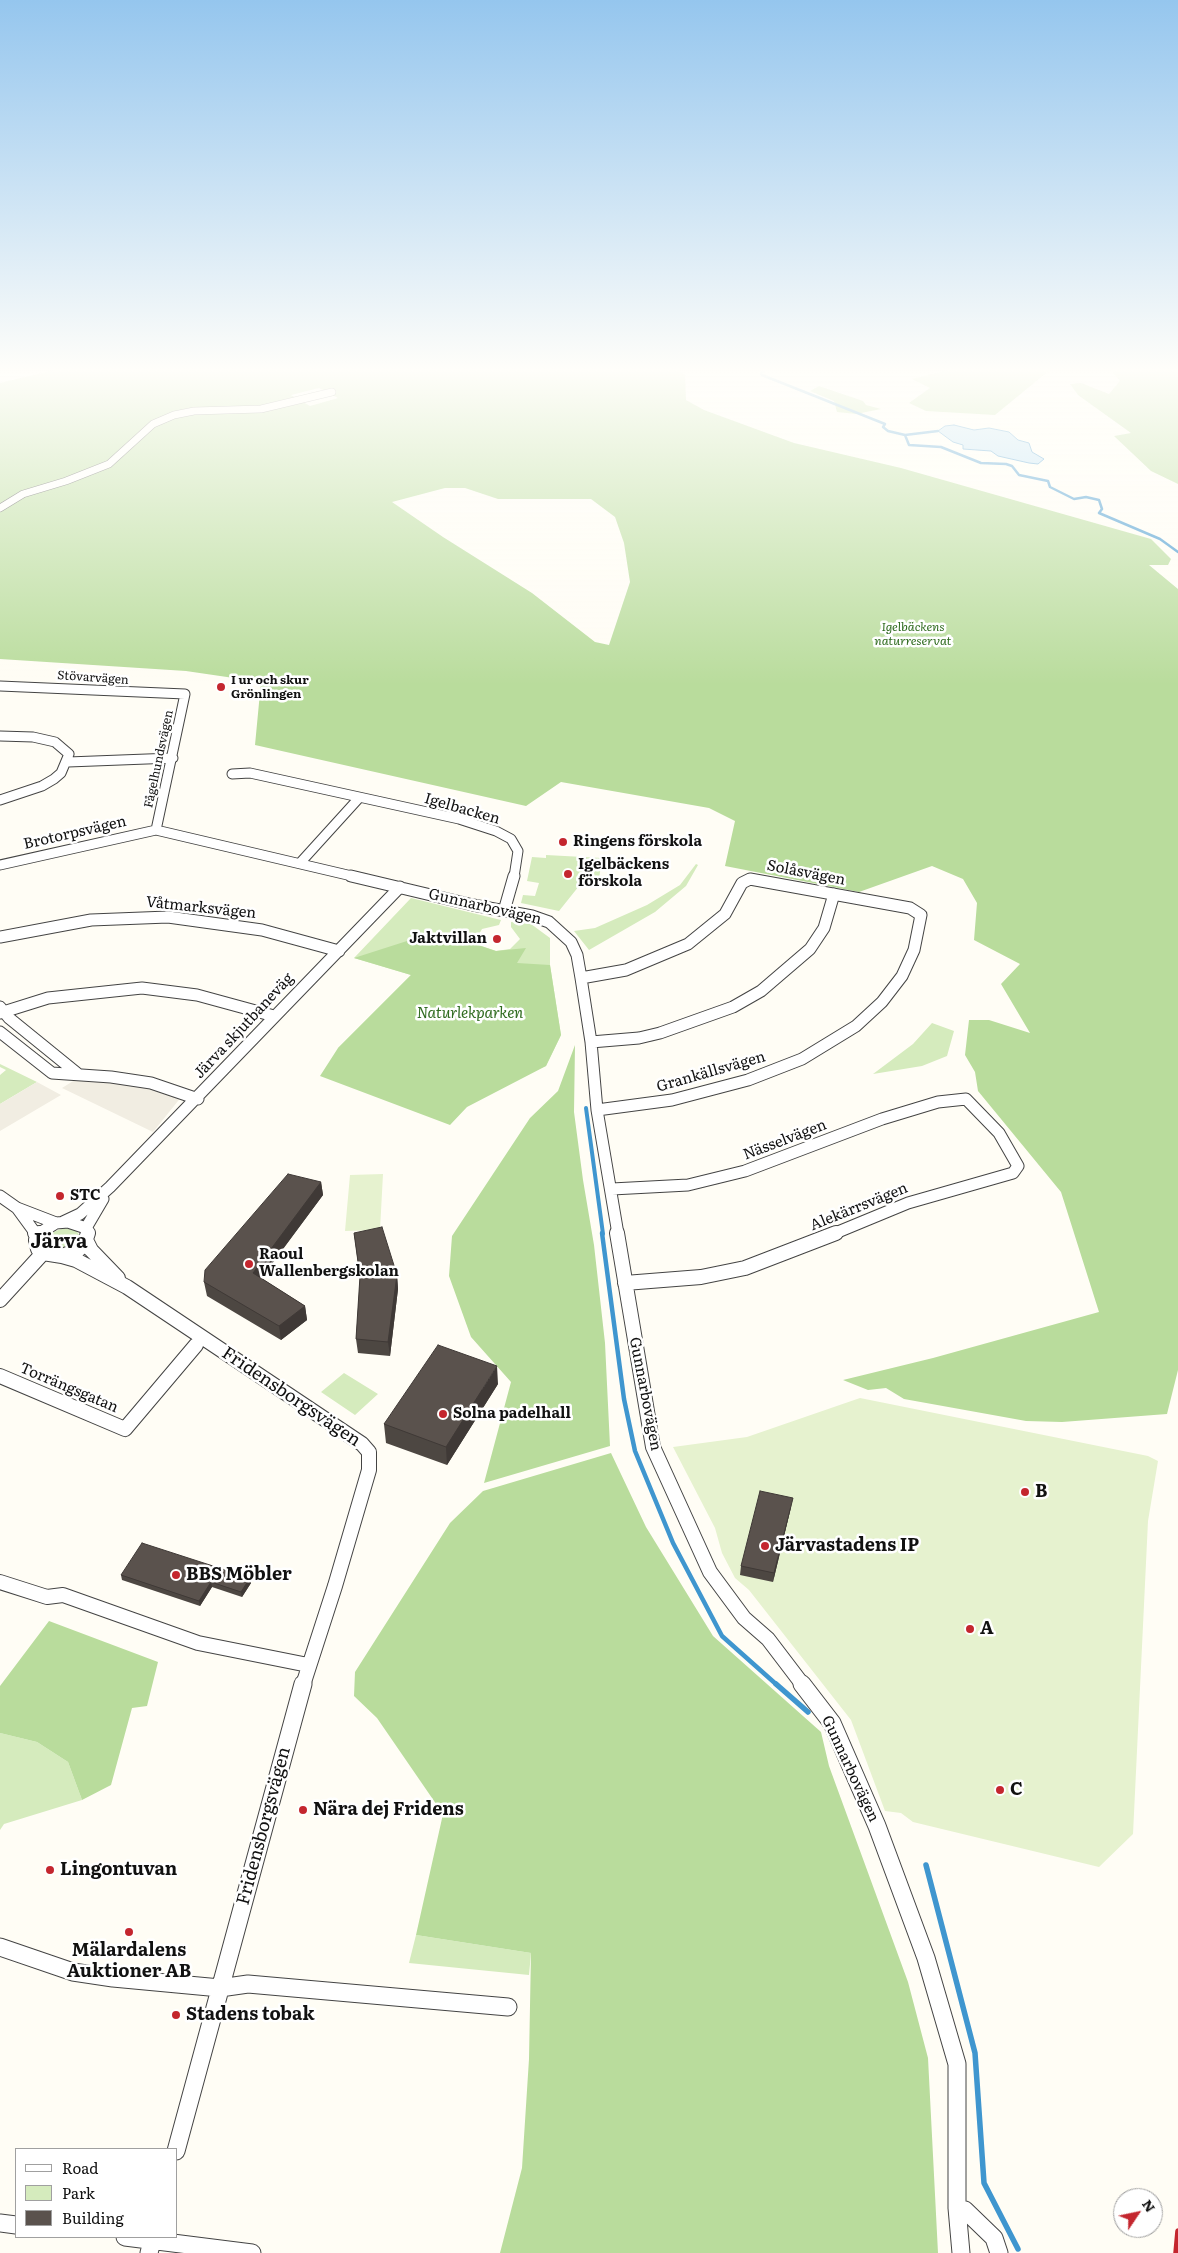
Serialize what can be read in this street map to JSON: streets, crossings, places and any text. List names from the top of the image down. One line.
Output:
{"streets":{"street":["Stövarvägen","Fågelhundsvägen","Igelbacken","Brotorpsvägen","Solåsvägen","Gunnarbovägen","Våtmarksvägen","Järva skjutbaneväg","Grankällsvägen","Nässelvägen","Alekärrsvägen","Torrängsgatan","Fridensborgsvägen"]},"crossings":[["Stövarvägen","Fågelhundsvägen"],["Fågelhundsvägen","Brotorpsvägen"],["Fågelhundsvägen","Gunnarbovägen"],["Igelbacken","Gunnarbovägen"],["Brotorpsvägen","Gunnarbovägen"],["Solåsvägen","Gunnarbovägen"],["Solåsvägen","Grankällsvägen"],["Gunnarbovägen","Järva skjutbaneväg"],["Gunnarbovägen","Grankällsvägen"],["Gunnarbovägen","Nässelvägen"],["Gunnarbovägen","Alekärrsvägen"],["Våtmarksvägen","Järva skjutbaneväg"],["Nässelvägen","Alekärrsvägen"]],"districts":["Järva"],"parks":["Igelbäckens naturreservat","Naturlekparken"],"places":["I ur och skur Grönlingen","Ringens förskola","Igelbäckens förskola","Jaktvillan","STC","Raoul Wallenbergskolan","Solna padelhall","B","Järvastadens IP","BBS Möbler","A","C","Nära dej Fridens","Lingontuvan","Mälardalens Auktioner AB","Stadens tobak"],"legend":["Road","Park","Building"],"north":"top right"}
